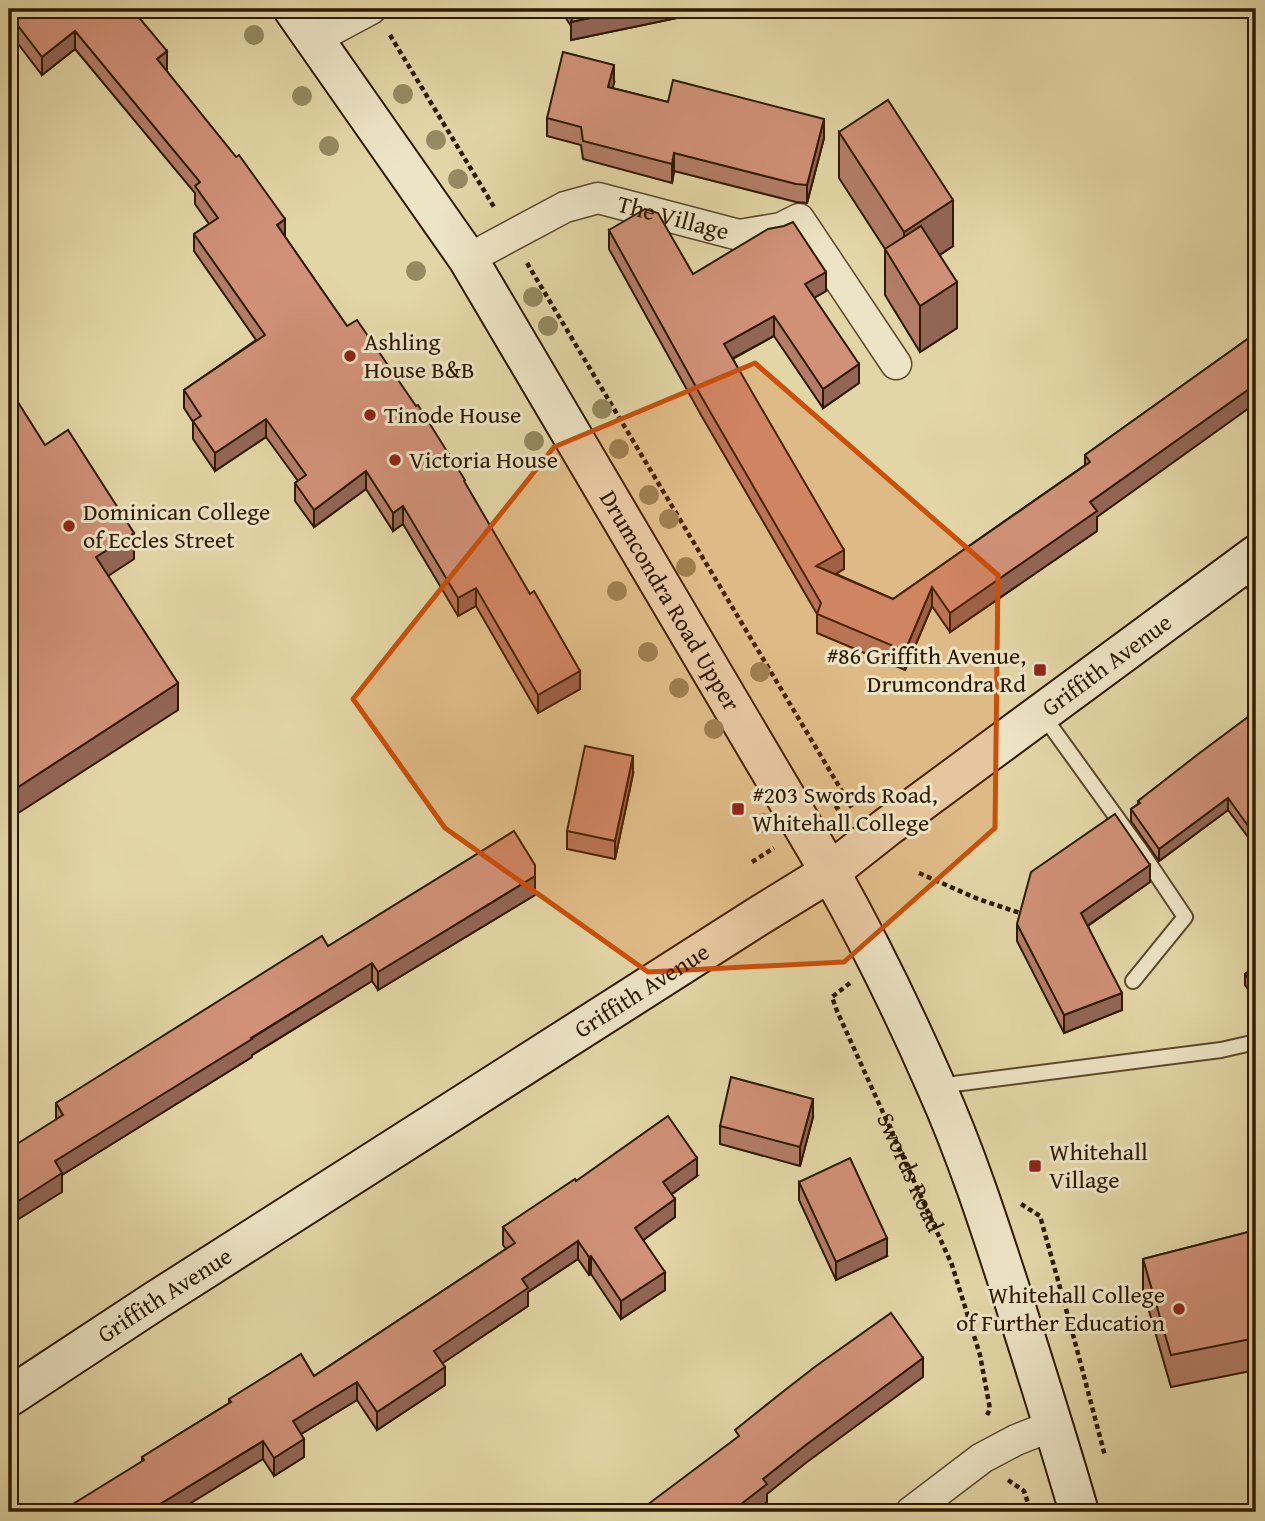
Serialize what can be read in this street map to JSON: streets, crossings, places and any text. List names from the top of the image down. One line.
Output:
{"streets":{"main road":["Drumcondra Road Upper","Griffith Avenue"],"street":["The Village"],"path":["Swords Road"]},"crossings":[["The Village","Drumcondra Road Upper"],["Drumcondra Road Upper","Griffith Avenue"],["Drumcondra Road Upper","Swords Road"]],"places":{"other":["Ashling House B&B","Tinode House","Victoria House","Dominican College of Eccles Street","Whitehall College of Further Education"],"transit":["#86 Griffith Avenue, Drumcondra Rd","#203 Swords Road, Whitehall College","Whitehall Village"]}}
